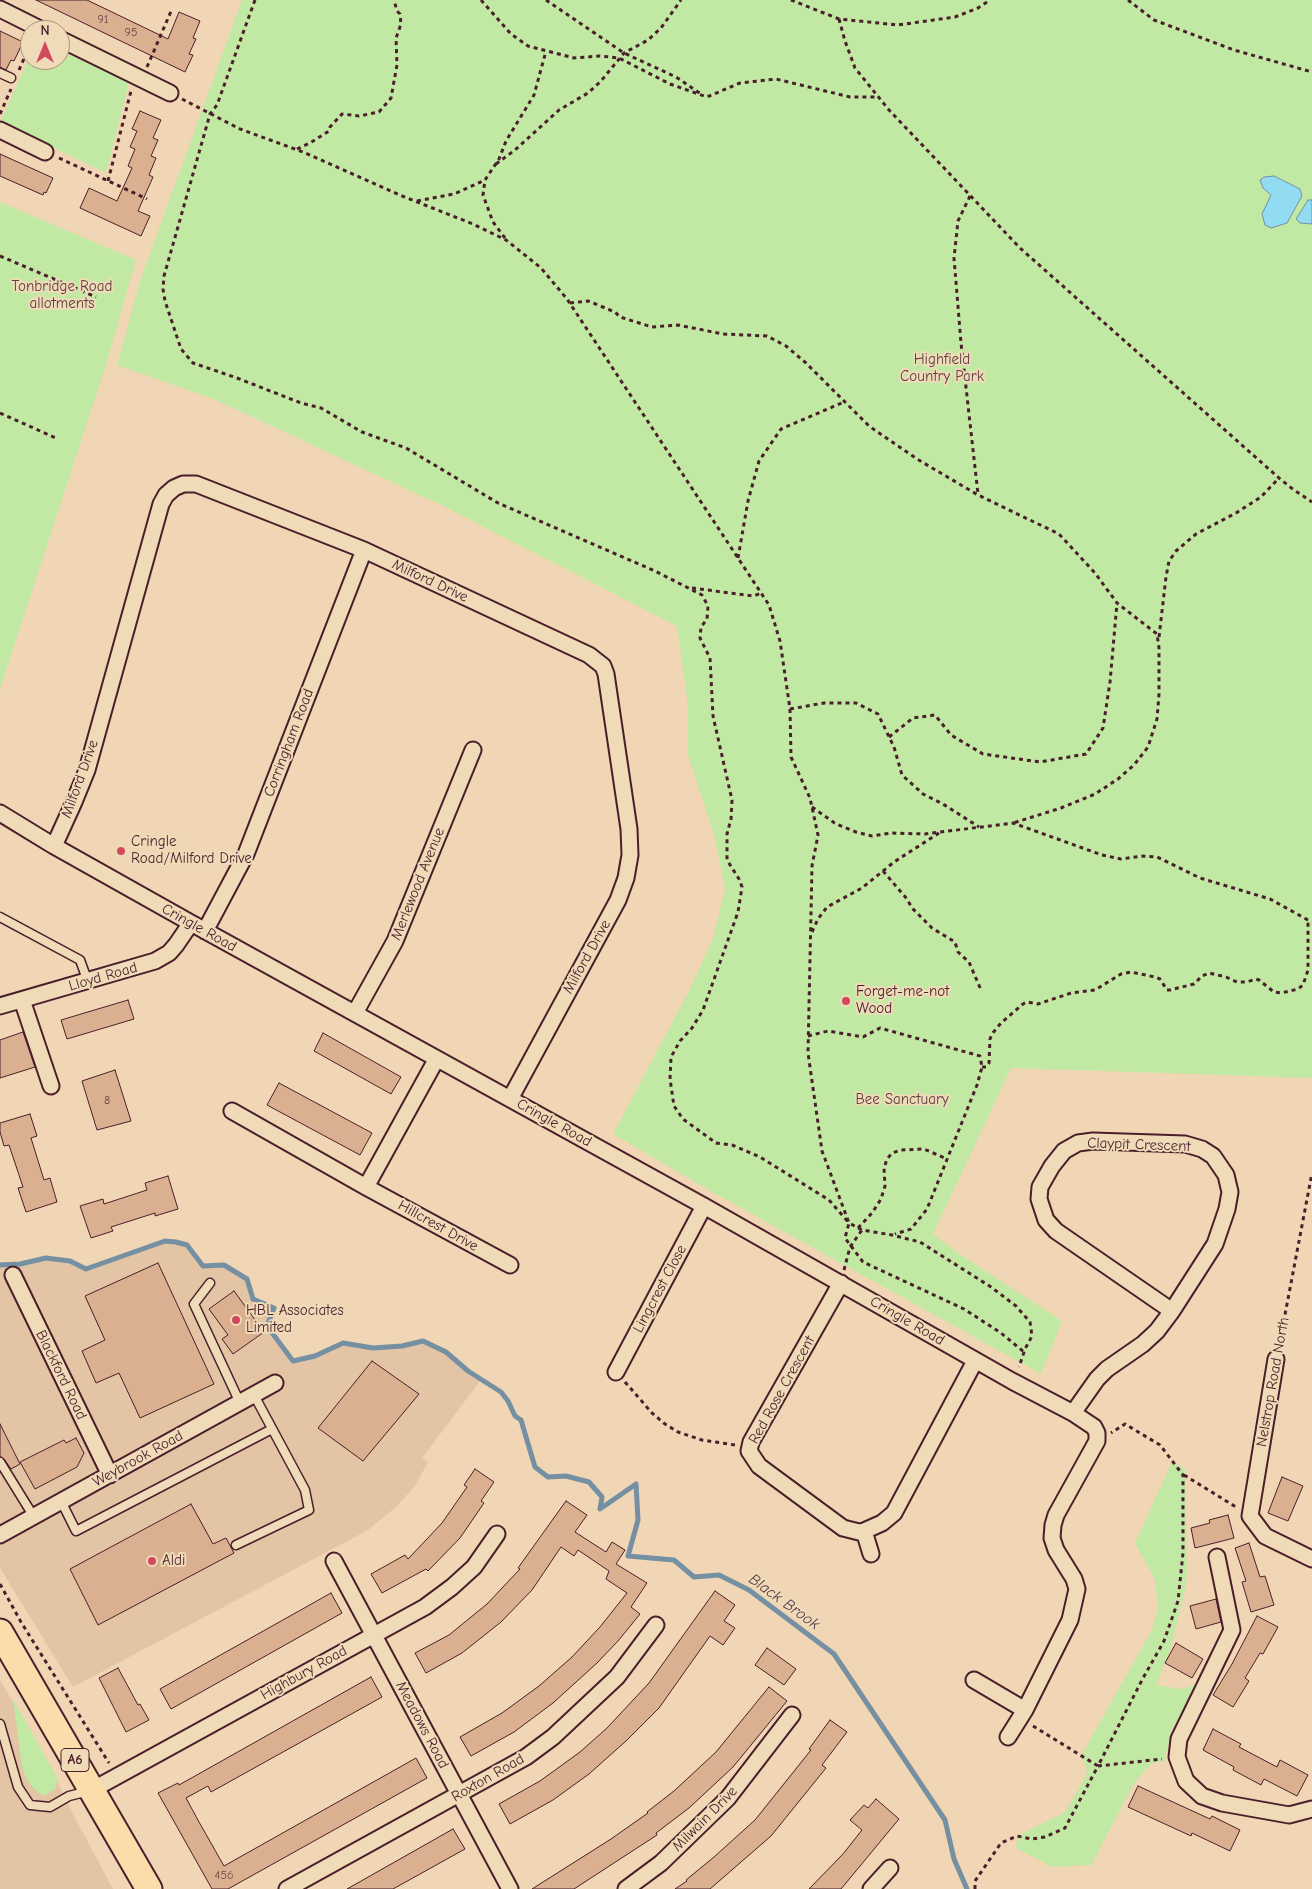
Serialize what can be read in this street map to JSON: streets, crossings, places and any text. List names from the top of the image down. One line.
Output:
{"streets":{"highway":["A6"],"street":["Milford Drive","Corringham Road","Merlewood Avenue","Cringle Road","Lloyd Road","Claypit Crescent","Hillcrest Drive","Lingcrest Close","Blackford Road","Nelstrop Road North","Red Rose Crescent","Weybrook Road","Highbury Road","Meadows Road","Roxton Road","Milwain Drive"]},"crossings":[["Milford Drive","Corringham Road"],["Milford Drive","Cringle Road"],["Corringham Road","Cringle Road"],["Merlewood Avenue","Cringle Road"],["Cringle Road","Lloyd Road"],["Cringle Road","Claypit Crescent"],["Cringle Road","Lingcrest Close"],["Cringle Road","Red Rose Crescent"],["Blackford Road","Weybrook Road"],["Highbury Road","Meadows Road"],["Highbury Road","A6"],["Meadows Road","Roxton Road"]],"water":["Black Brook"],"parks":["Tonbridge Road allotments","Highfield Country Park","Bee Sanctuary"],"places":["Cringle Road/Milford Drive","Forget-me-not Wood","HBL Associates Limited","Aldi"],"house_numbers":["91","95","8","456"],"north":"top"}
